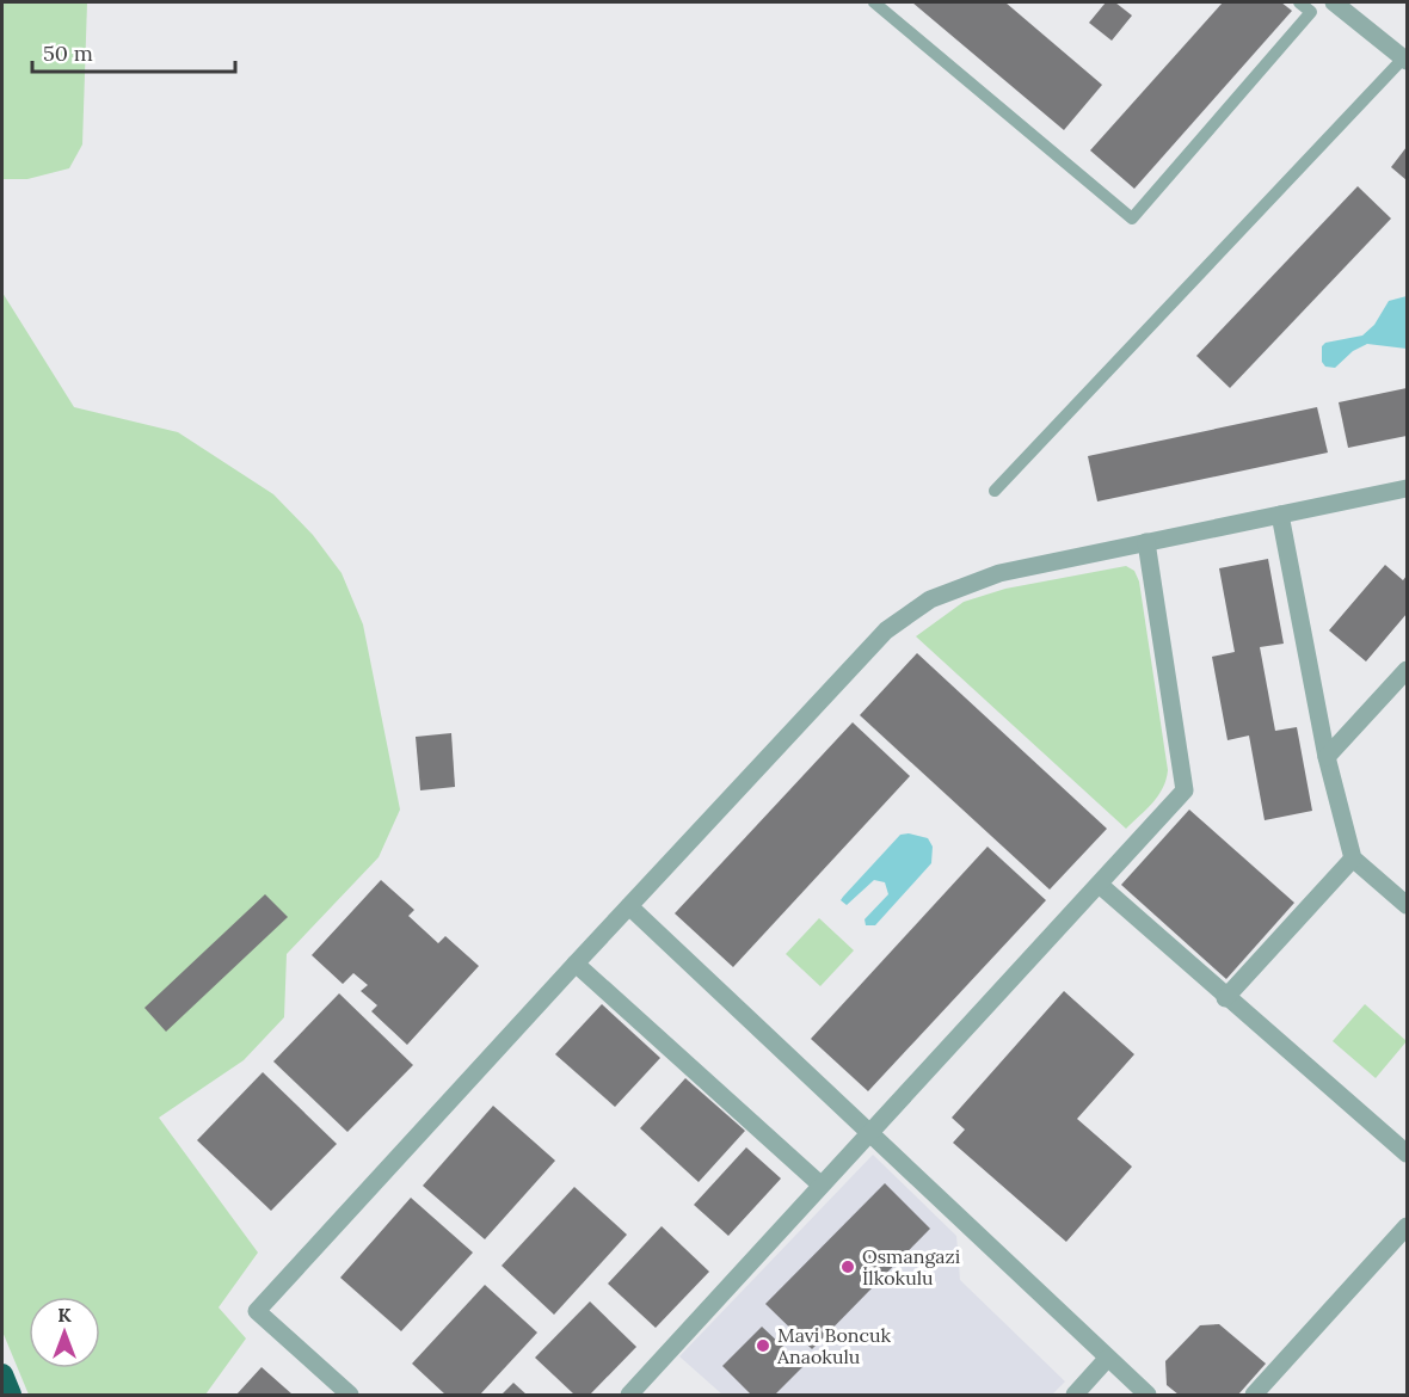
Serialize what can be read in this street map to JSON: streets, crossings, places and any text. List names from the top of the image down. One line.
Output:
{"places":["Osmangazi İlkokulu","Mavi Boncuk Anaokulu"],"scale_bar":"50 m","north":"top"}
